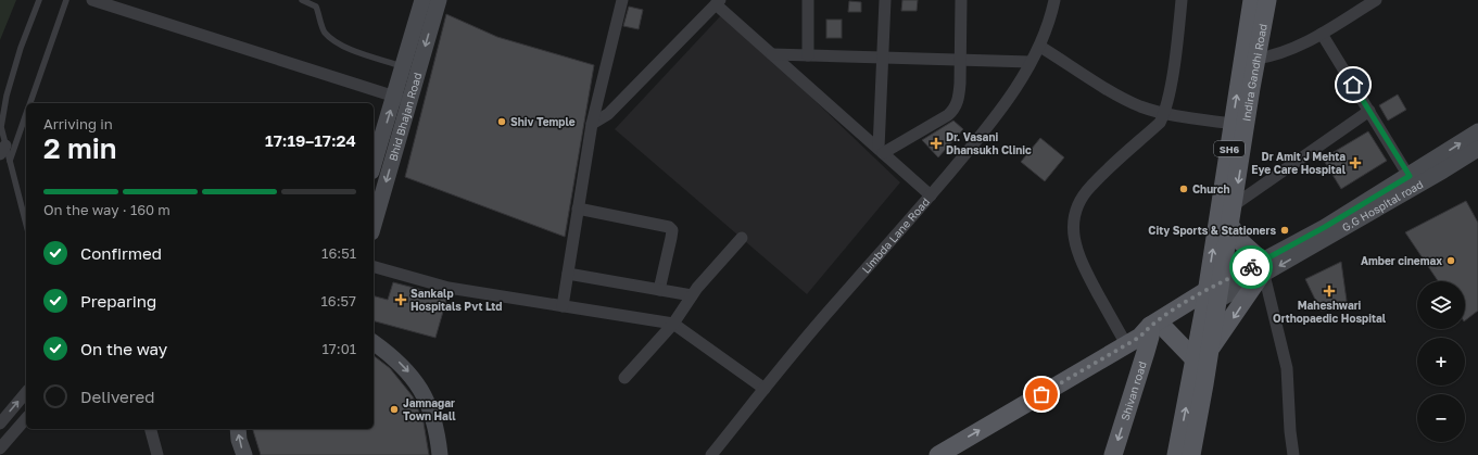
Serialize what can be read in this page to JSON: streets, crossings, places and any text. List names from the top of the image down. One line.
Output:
{"streets":{"main road":["Indira Gandhi Road","Bhid Bhajan Road","SH6","G.G Hospital road","Shivan road"],"street":["Limbda Lane Road"]},"crossings":[["Indira Gandhi Road","SH6"],["Indira Gandhi Road","G.G Hospital road"],["SH6","G.G Hospital road"]],"places":{"other":["Shiv Temple","Church","City Sports & Stationers","Amber cinemax","Jamnagar Town Hall"],"health":["Dr. Vasani Dhansukh Clinic","Dr Amit J Mehta Eye Care Hospital","Maheshwari Orthopaedic Hospital","Sankalp Hospitals Pvt Ltd"]},"page":{"heading":["2 min","Arriving in","17:19–17:24"],"bar":"On the way · 160 m","list":[["Confirmed","16:51"],["Preparing","16:57"],["On the way","17:01"],"Delivered"],"map_buttons":["+","−"]}}
